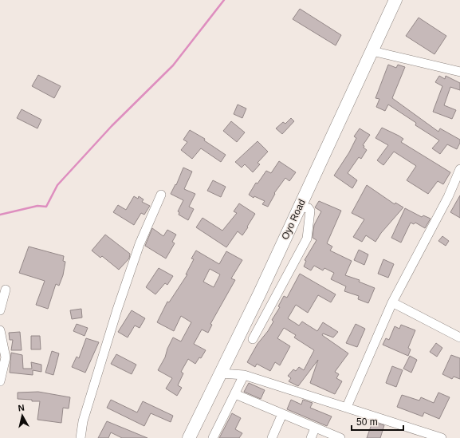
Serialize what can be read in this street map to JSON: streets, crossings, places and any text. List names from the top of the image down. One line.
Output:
{"streets":{"highway":["Oyo Road"]},"scale_bar":"50 m","north":"top"}
